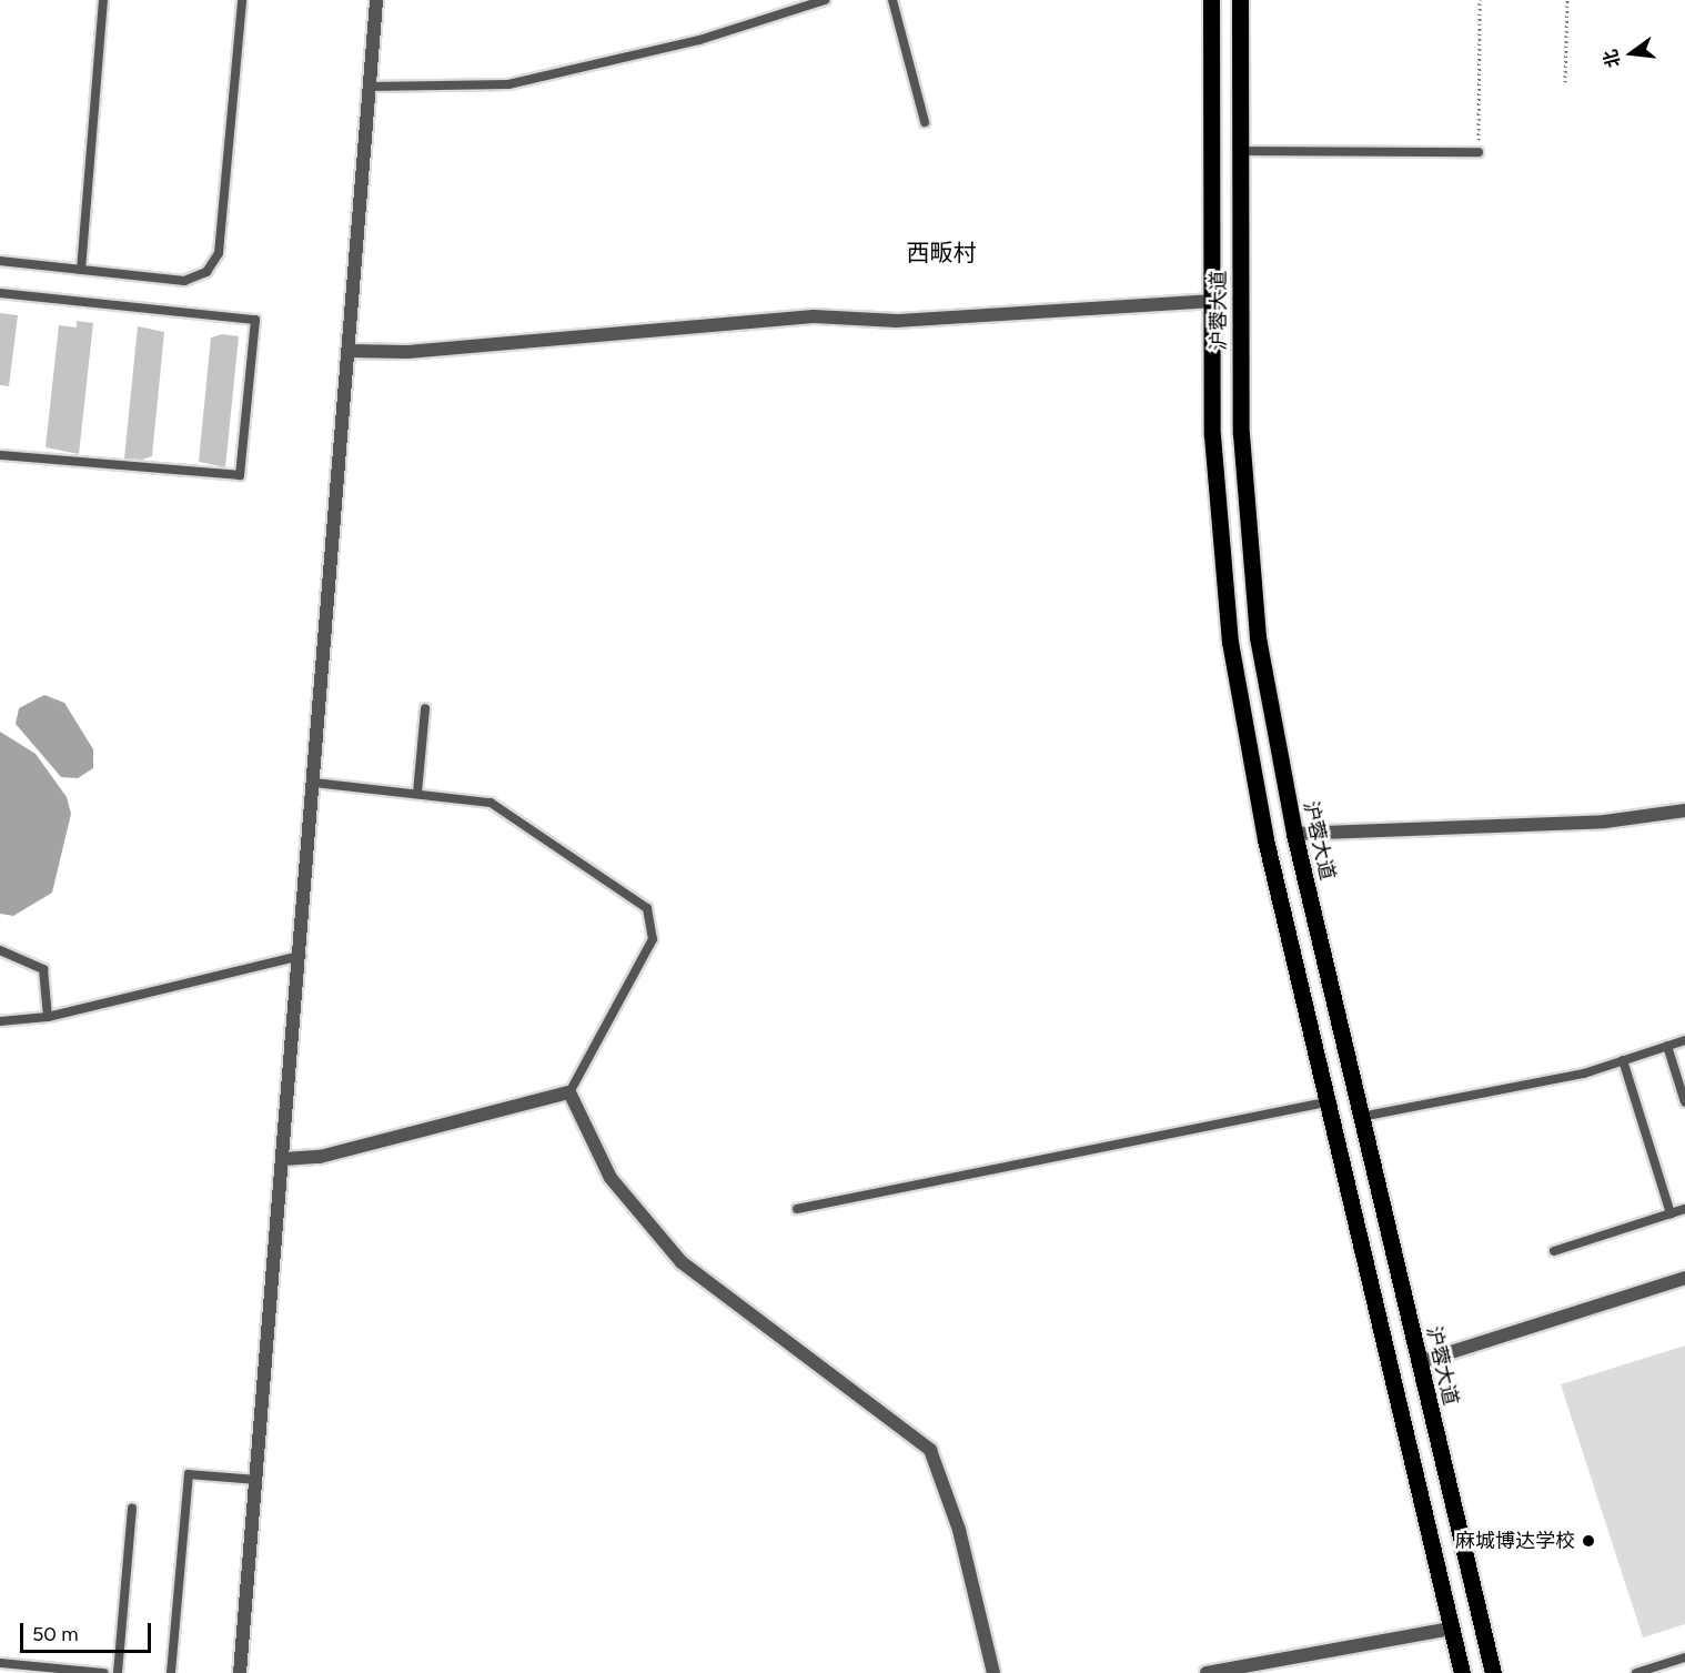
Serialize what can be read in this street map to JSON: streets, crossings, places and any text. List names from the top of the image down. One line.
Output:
{"streets":{"main road":["沪蓉大道"]},"districts":["西畈村"],"places":["麻城博达学校"],"scale_bar":"50 m","north":"left"}
